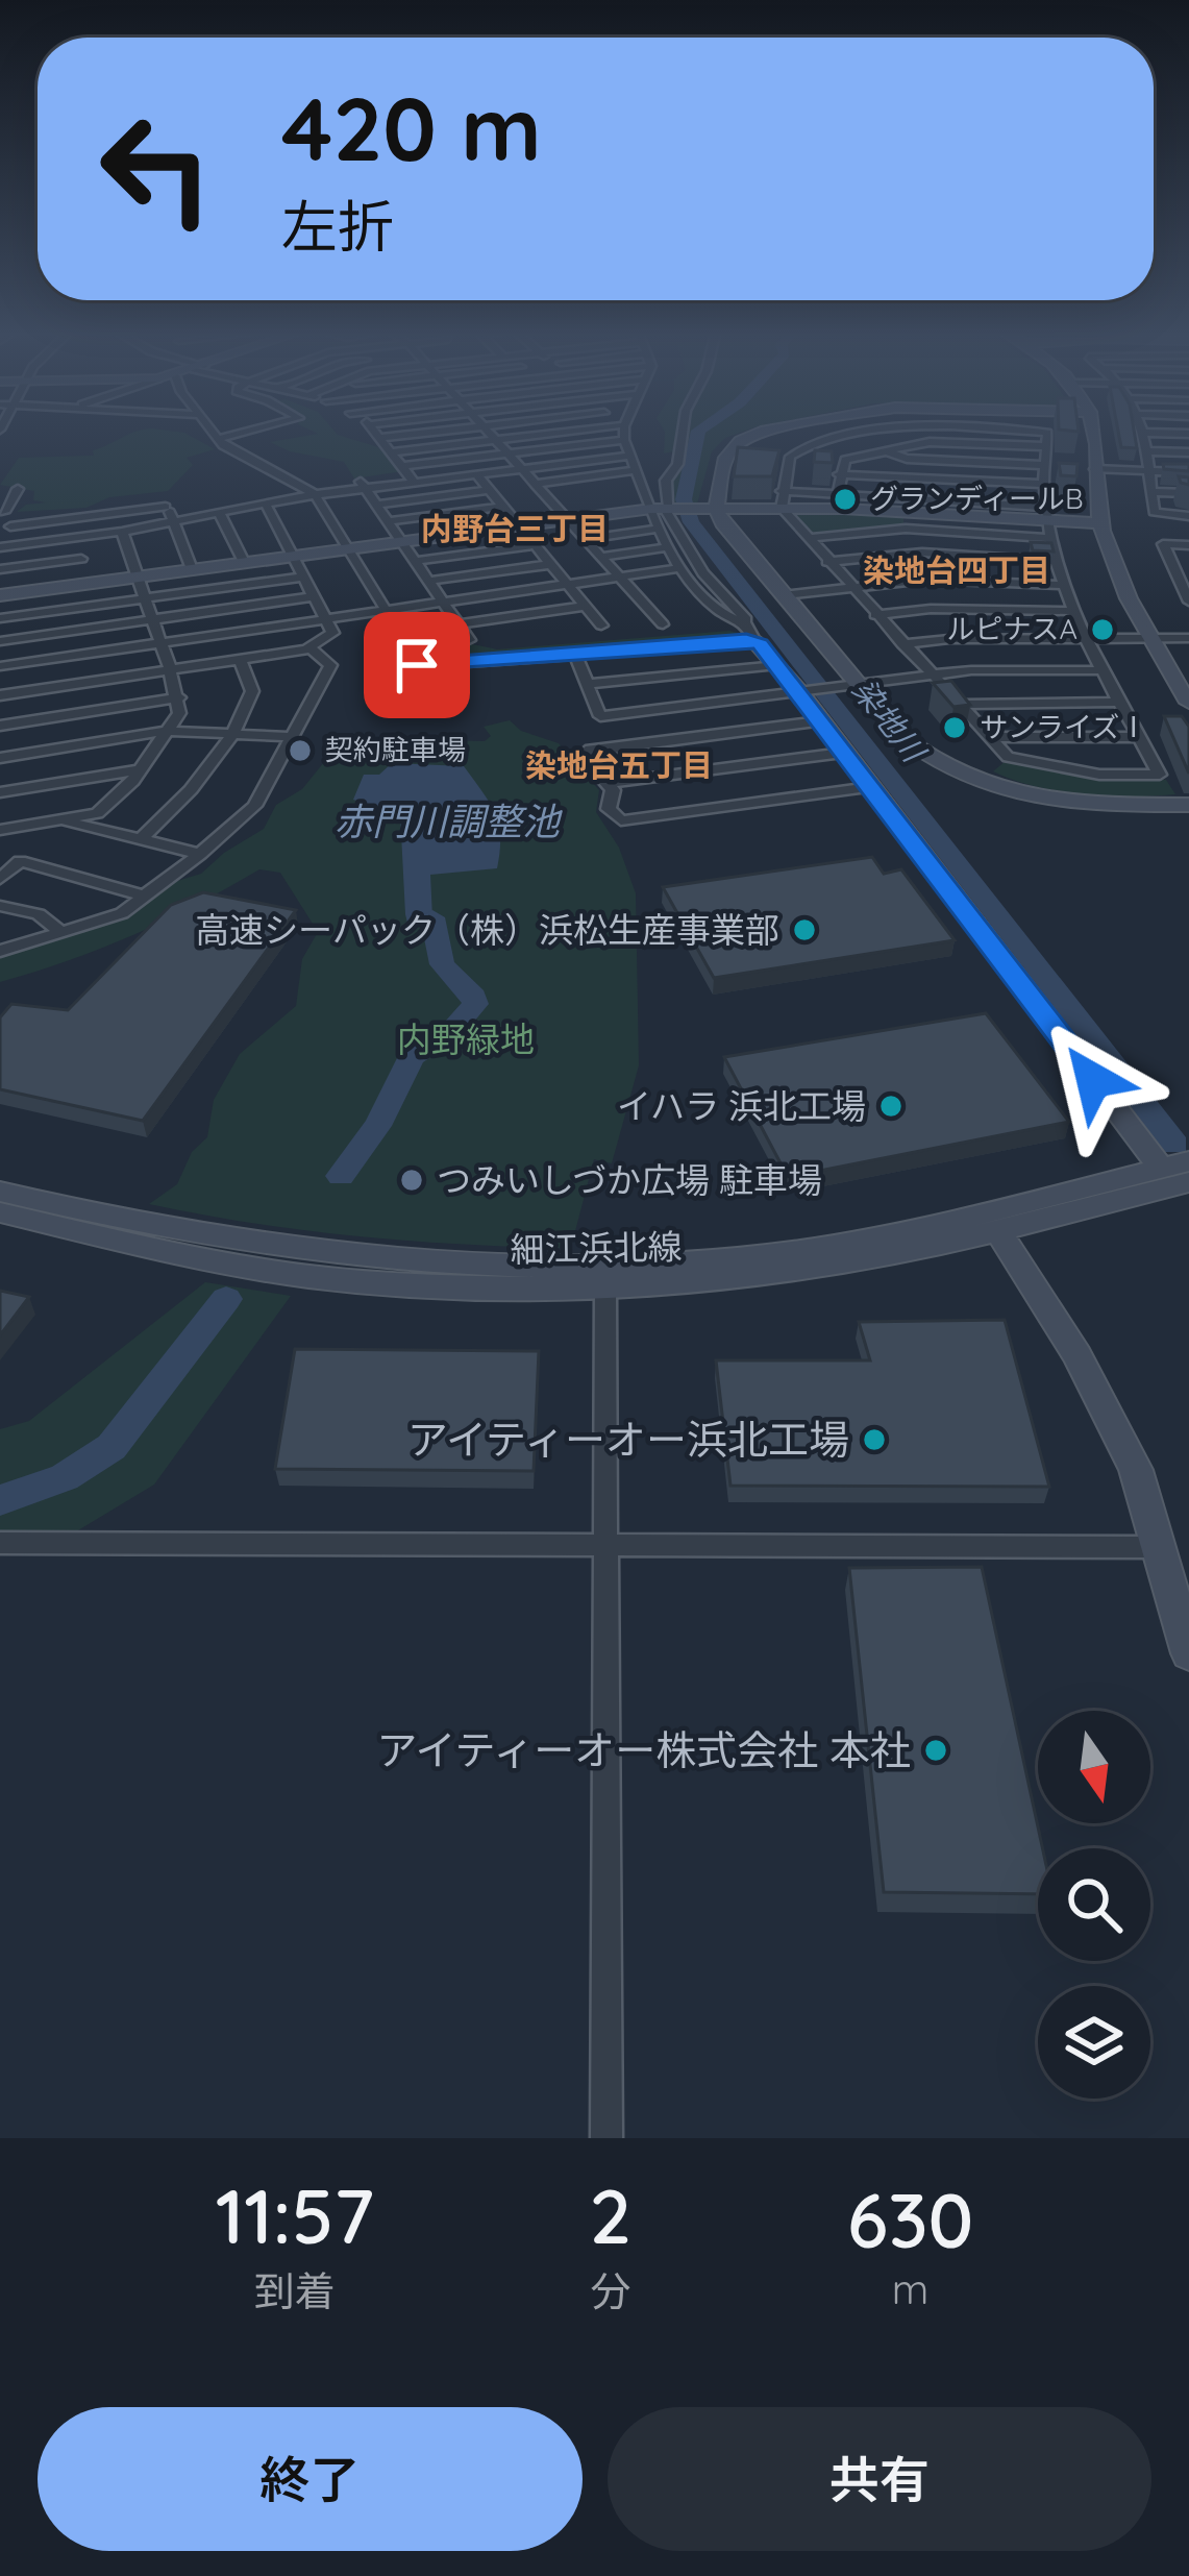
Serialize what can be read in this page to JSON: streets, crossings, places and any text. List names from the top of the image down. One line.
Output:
{"streets":{"street":["細江浜北線"]},"districts":["内野台三丁目","染地台四丁目","染地台五丁目"],"water":["染地川","赤門川調整池"],"parks":["内野緑地"],"places":["グランディールB","ルピナスA","サンライズⅠ","契約駐車場","高速シーパック（株）浜松生産事業部","イハラ 浜北工場","つみいしづか広場 駐車場","アイティーオー浜北工場","アイティーオー株式会社 本社"],"north":"bottom","page":{"turn":["420 m","左折"],"eta":["11:57","到着","2","分","630","m"],"buttons":["終了","共有"]}}
